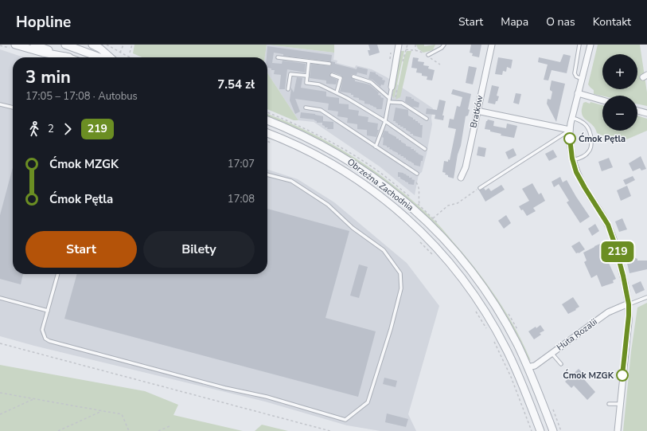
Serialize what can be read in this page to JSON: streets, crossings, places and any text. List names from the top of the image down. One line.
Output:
{"streets":{"street":["Bratków","Obrzeżna Zachodnia","Huta Rozalii"]},"crossings":[["Obrzeżna Zachodnia","Huta Rozalii"]],"places":["Ćmok Pętla","Ćmok MZGK"],"lines":["bus line 219"],"page":{"header":"Hopline","nav":["Start","Mapa","O nas","Kontakt"],"on_map":"219","map_buttons":["+","−"],"heading":["3 min","17:05 – 17:08 · Autobus","7.54 zł"],"legs":["2","219"],"list":[{"name":"Ćmok MZGK","value":"17:07"},{"name":"Ćmok Pętla","value":"17:08"}],"buttons":["Start","Bilety"]}}
